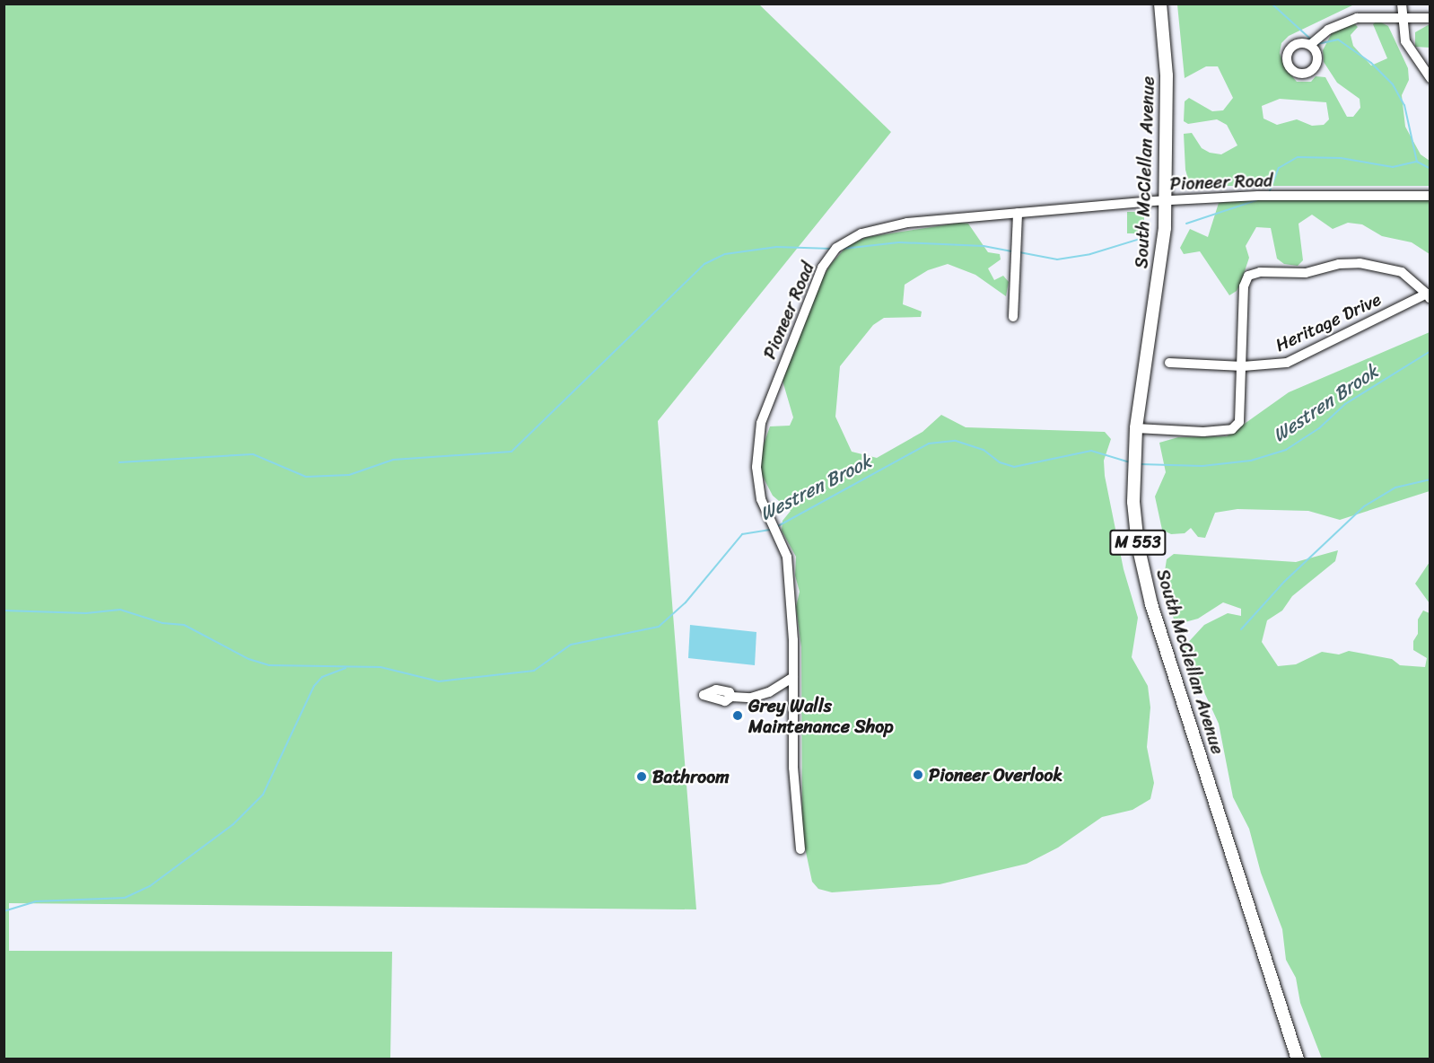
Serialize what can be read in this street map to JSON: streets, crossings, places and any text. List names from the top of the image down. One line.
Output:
{"streets":{"main road":["South McClellan Avenue","M 553"],"street":["Pioneer Road","Heritage Drive"]},"crossings":[["South McClellan Avenue","Pioneer Road"]],"water":["Westren Brook"],"places":["Grey Walls Maintenance Shop","Pioneer Overlook","Bathroom"]}
